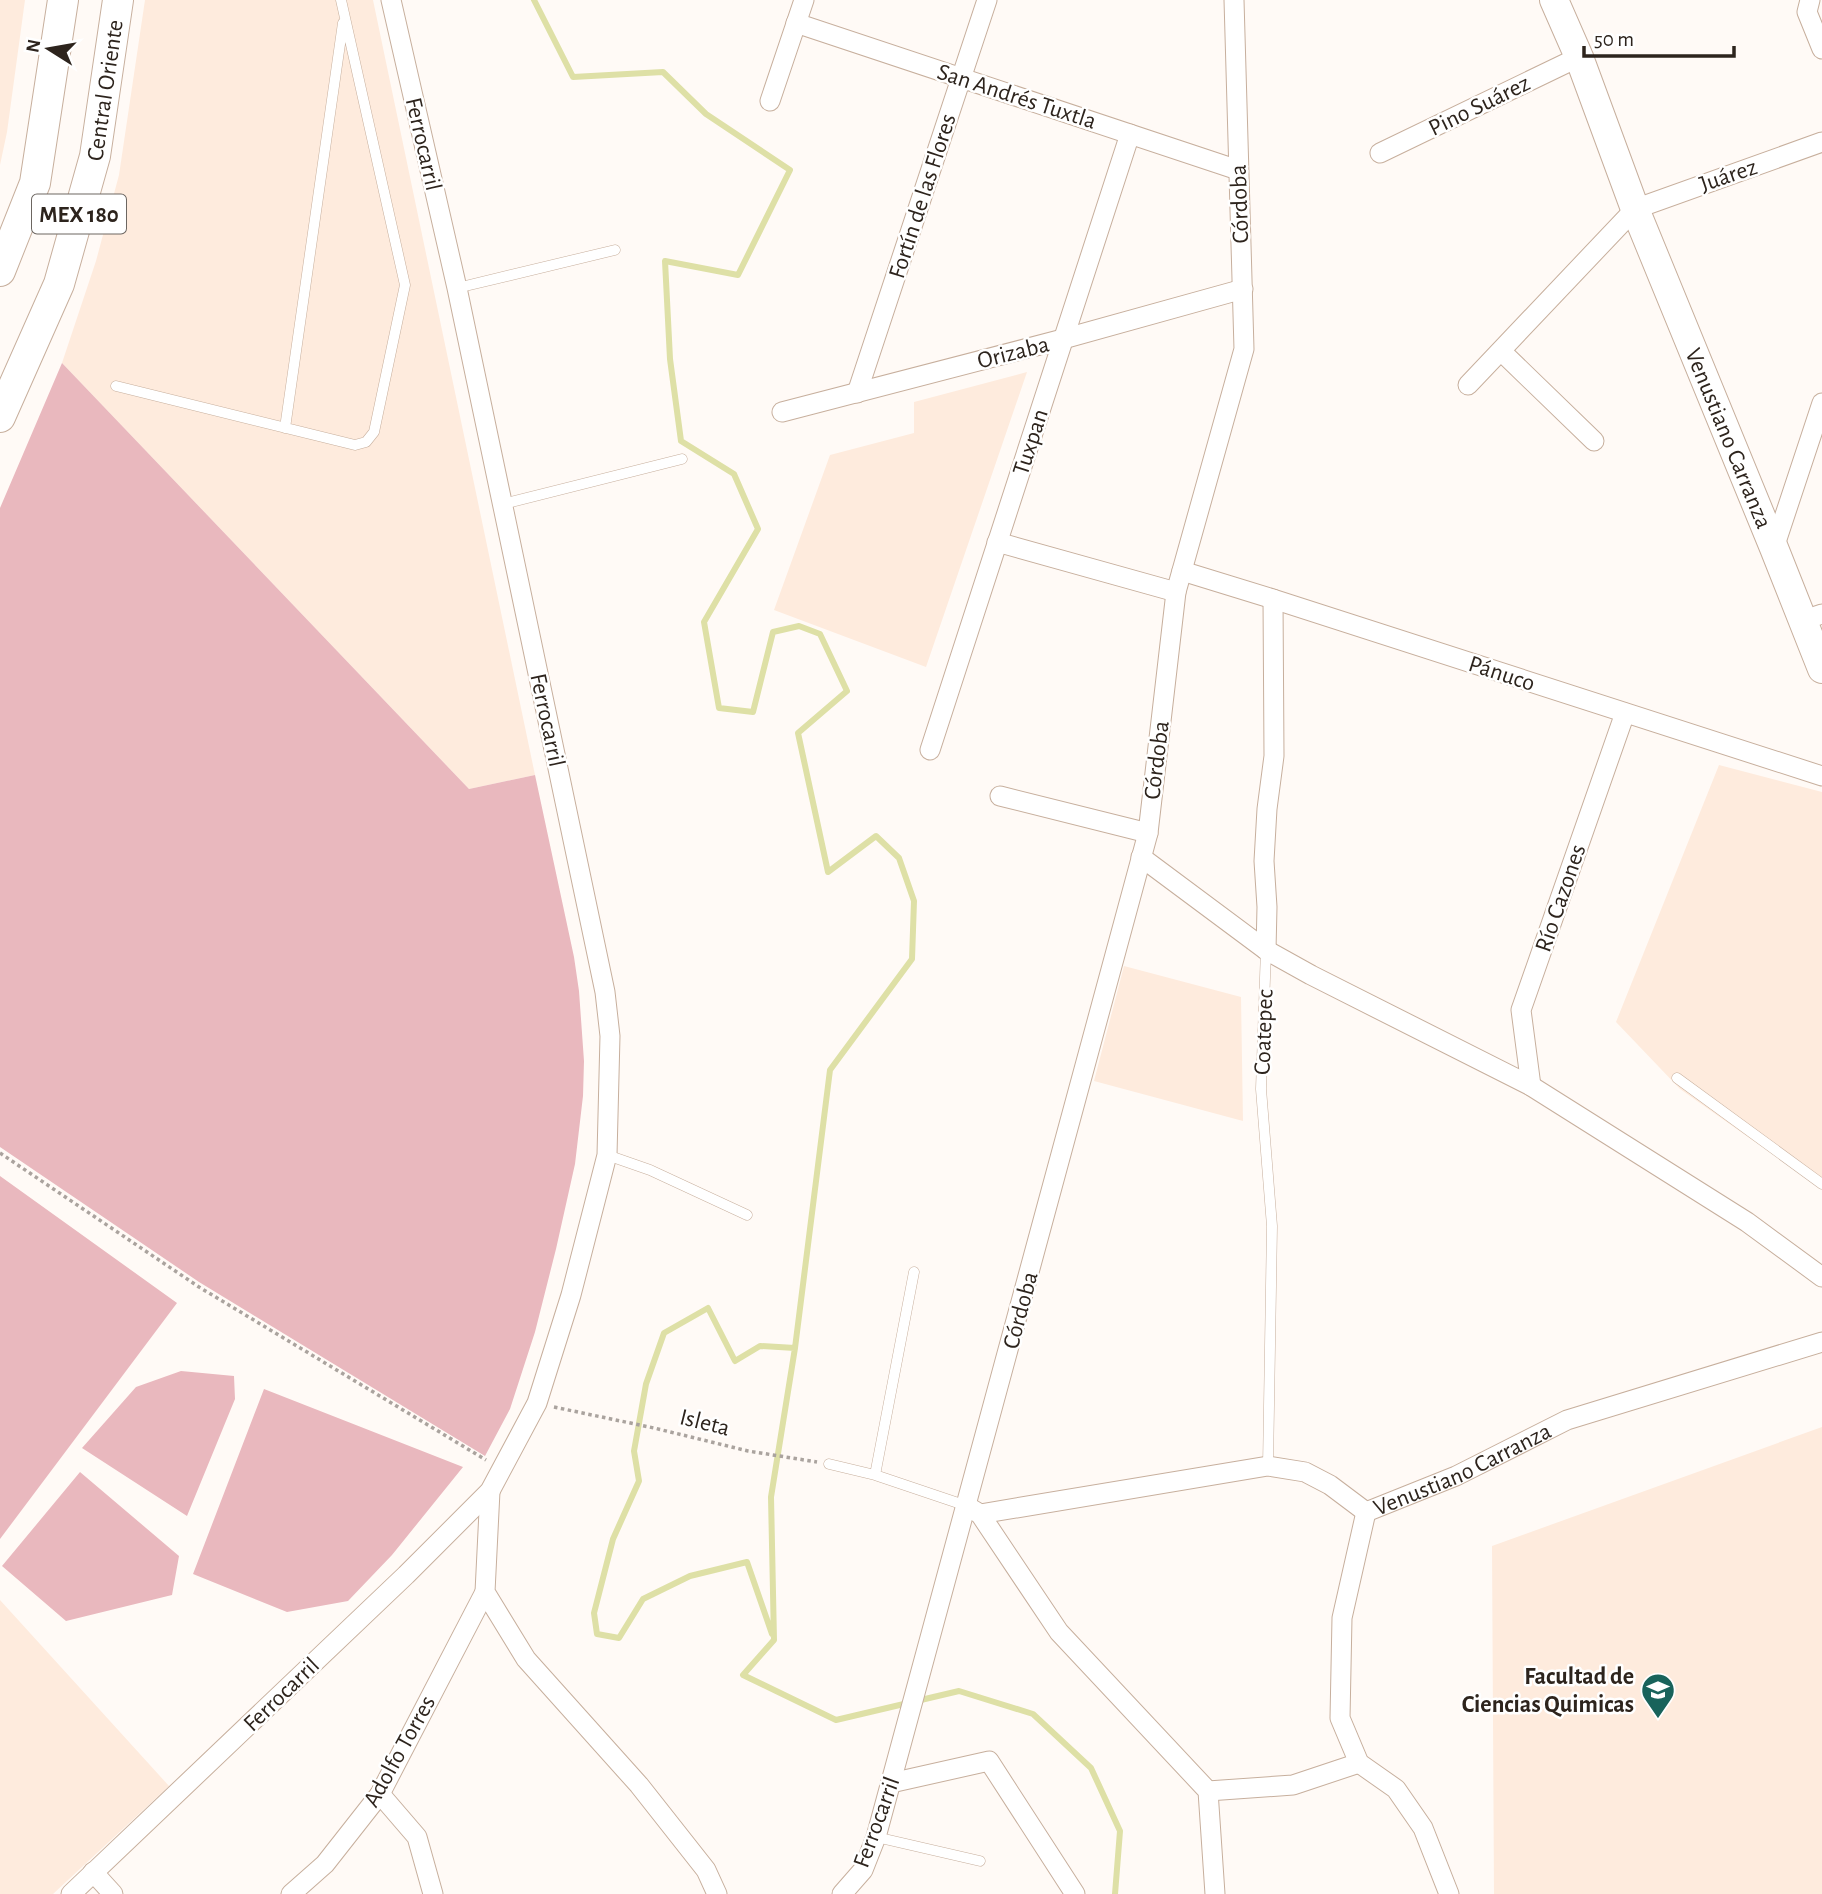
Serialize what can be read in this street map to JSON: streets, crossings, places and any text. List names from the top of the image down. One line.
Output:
{"streets":{"main road":["Central Oriente","MEX 180","Venustiano Carranza"],"street":["San Andrés Tuxtla","Pino Suárez","Ferrocarril","Juárez","Fortín de las Flores","Córdoba","Orizaba","Tuxpan","Pánuco","Río Cazones","Coatepec","Adolfo Torres"],"path":["Isleta"]},"crossings":[["San Andrés Tuxtla","Fortín de las Flores"],["San Andrés Tuxtla","Córdoba"],["San Andrés Tuxtla","Tuxpan"],["Pino Suárez","Venustiano Carranza"],["Ferrocarril","Córdoba"],["Ferrocarril","Isleta"],["Ferrocarril","Adolfo Torres"],["Juárez","Venustiano Carranza"],["Fortín de las Flores","Orizaba"],["Córdoba","Orizaba"],["Córdoba","Venustiano Carranza"],["Córdoba","Pánuco"],["Orizaba","Tuxpan"],["Venustiano Carranza","Coatepec"],["Pánuco","Río Cazones"],["Pánuco","Coatepec"]],"places":{"school or university":["Facultad de Ciencias Quimicas"]},"scale_bar":"50 m","north":"left"}
